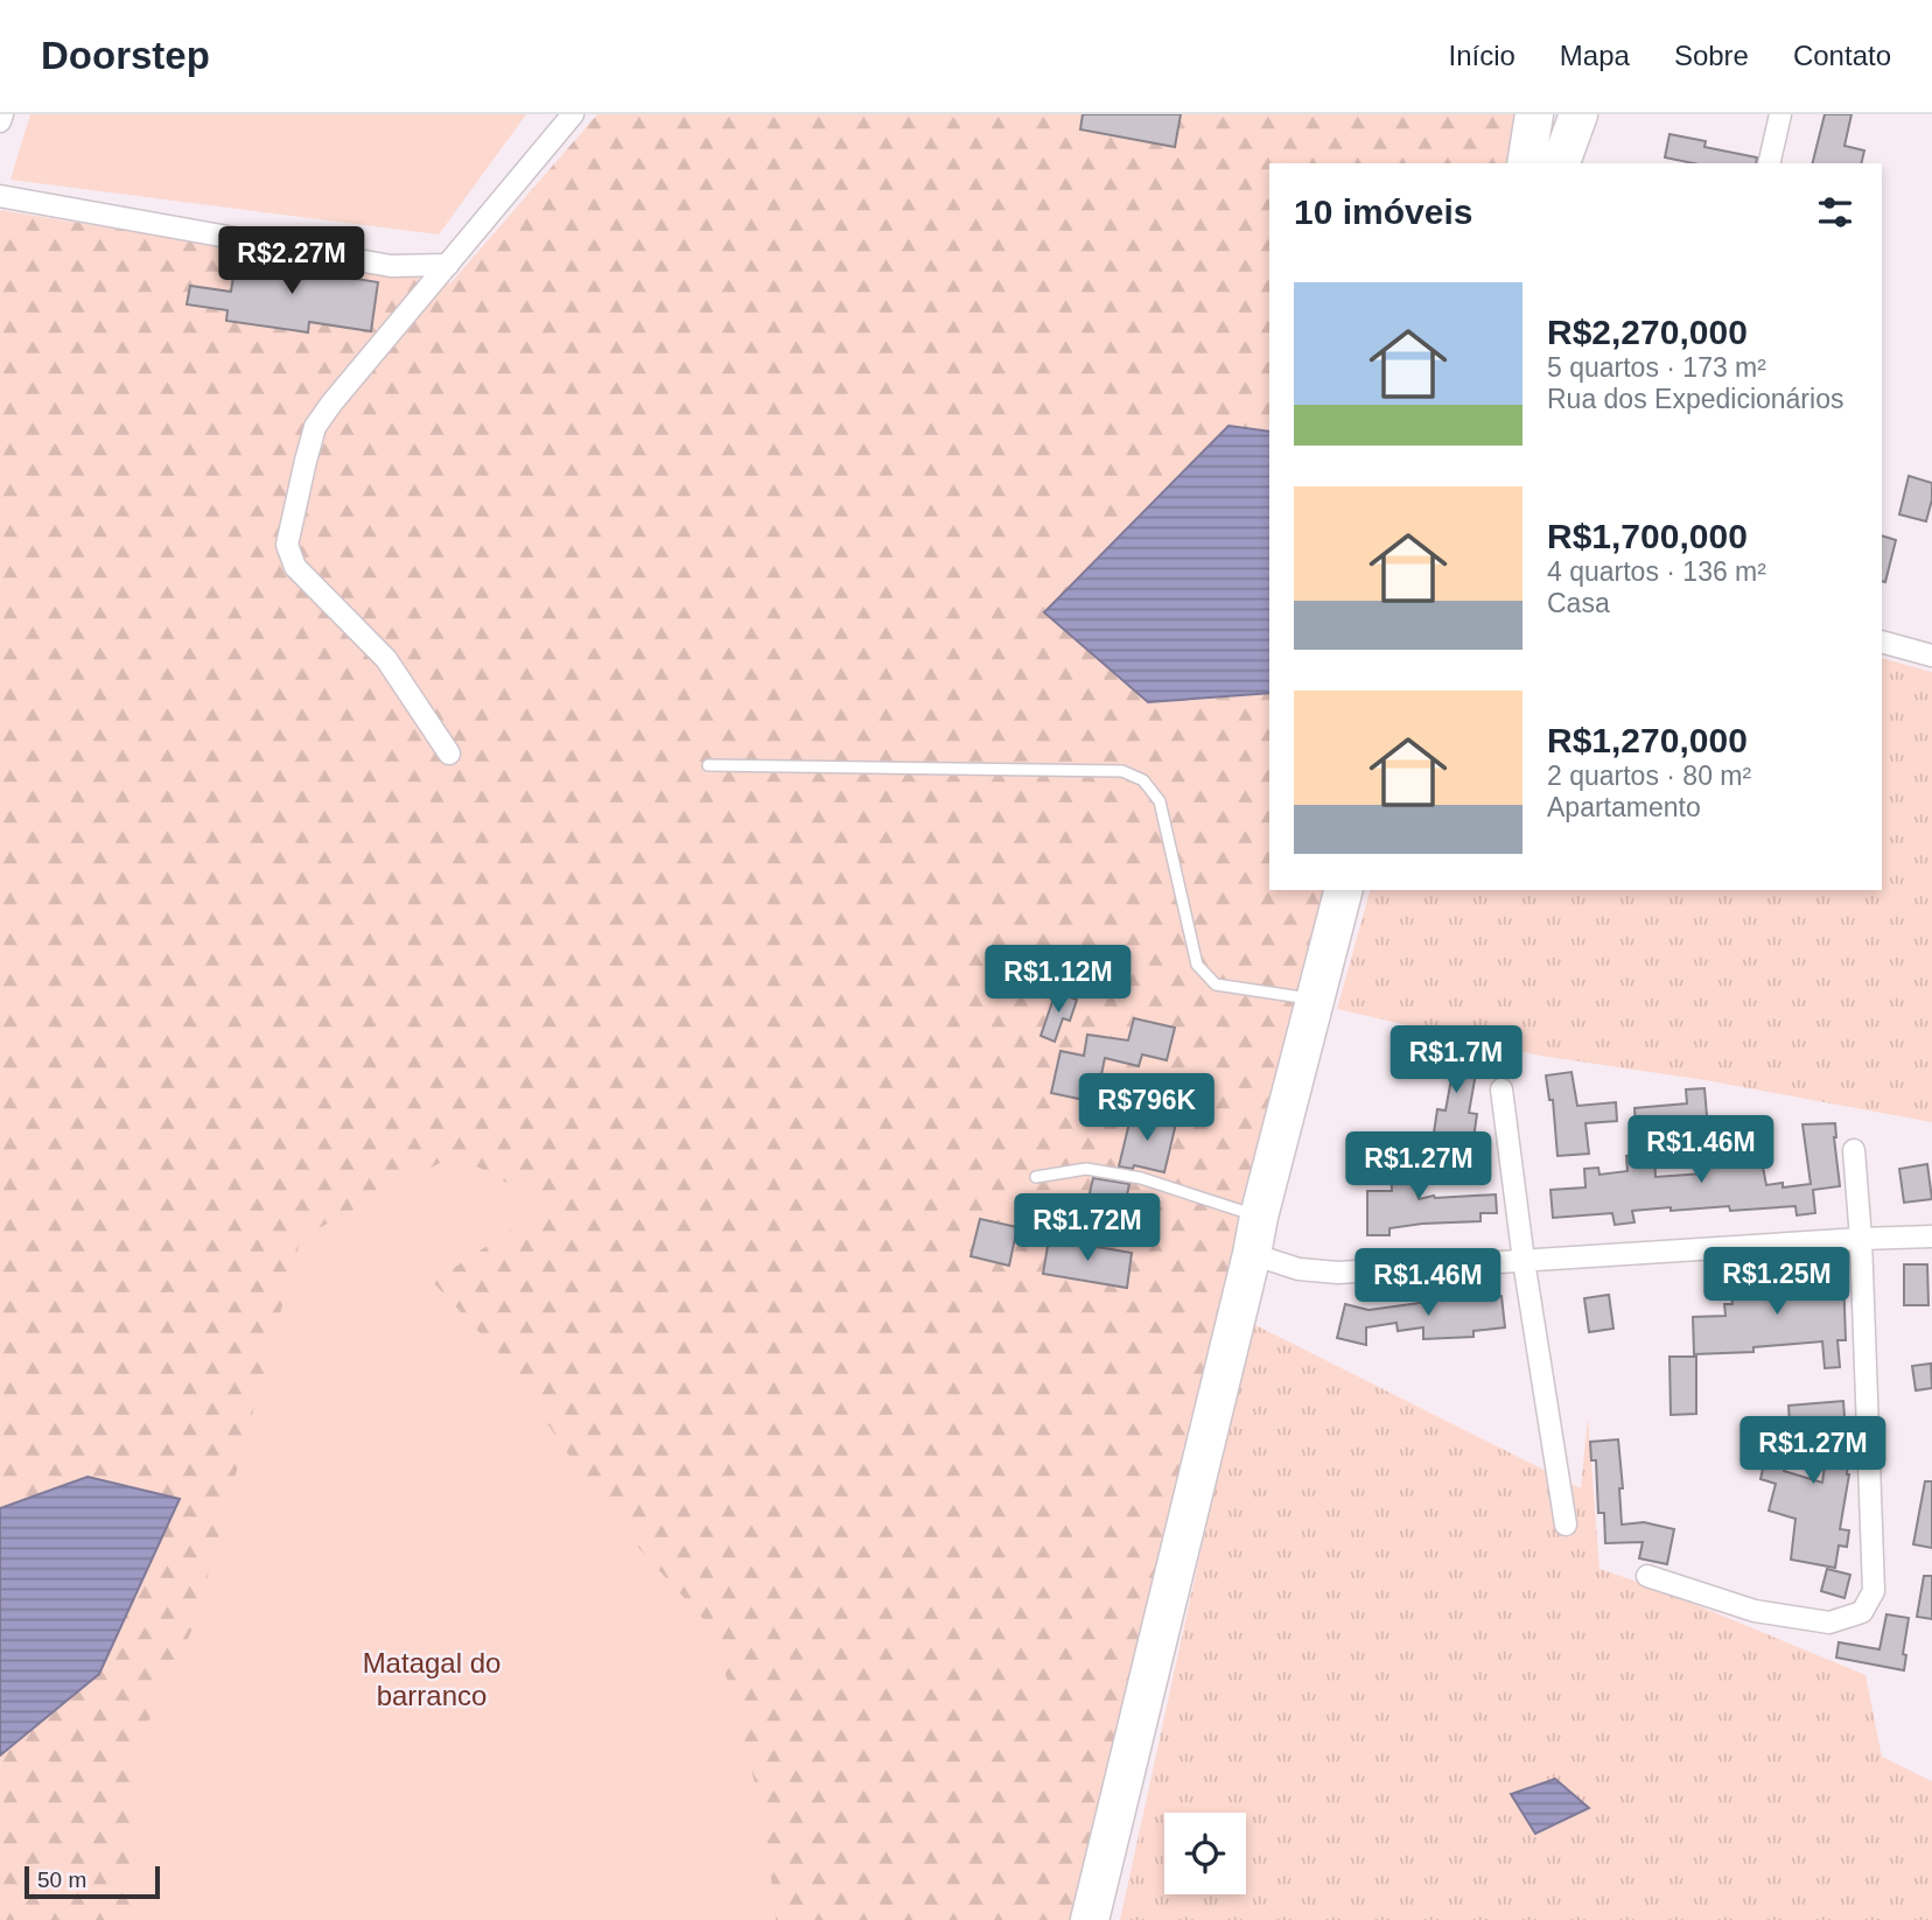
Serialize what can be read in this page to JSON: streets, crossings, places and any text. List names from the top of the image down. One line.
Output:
{"parks":["Matagal do barranco"],"scale_bar":"50 m","page":{"header":"Doorstep","nav":["Início","Mapa","Sobre","Contato"],"heading":"10 imóveis","price":["R$2.27M","R$1.12M","R$1.7M","R$796K","R$1.46M","R$1.27M","R$1.72M","R$1.25M","R$1.46M","R$1.27M"],"list":[{"name":"R$2,270,000","note":"5 quartos · 173 m² · Rua dos Expedicionários"},{"name":"R$1,700,000","note":"4 quartos · 136 m² · Casa"},{"name":"R$1,270,000","note":"2 quartos · 80 m² · Apartamento"}],"scale":"50 m"}}
